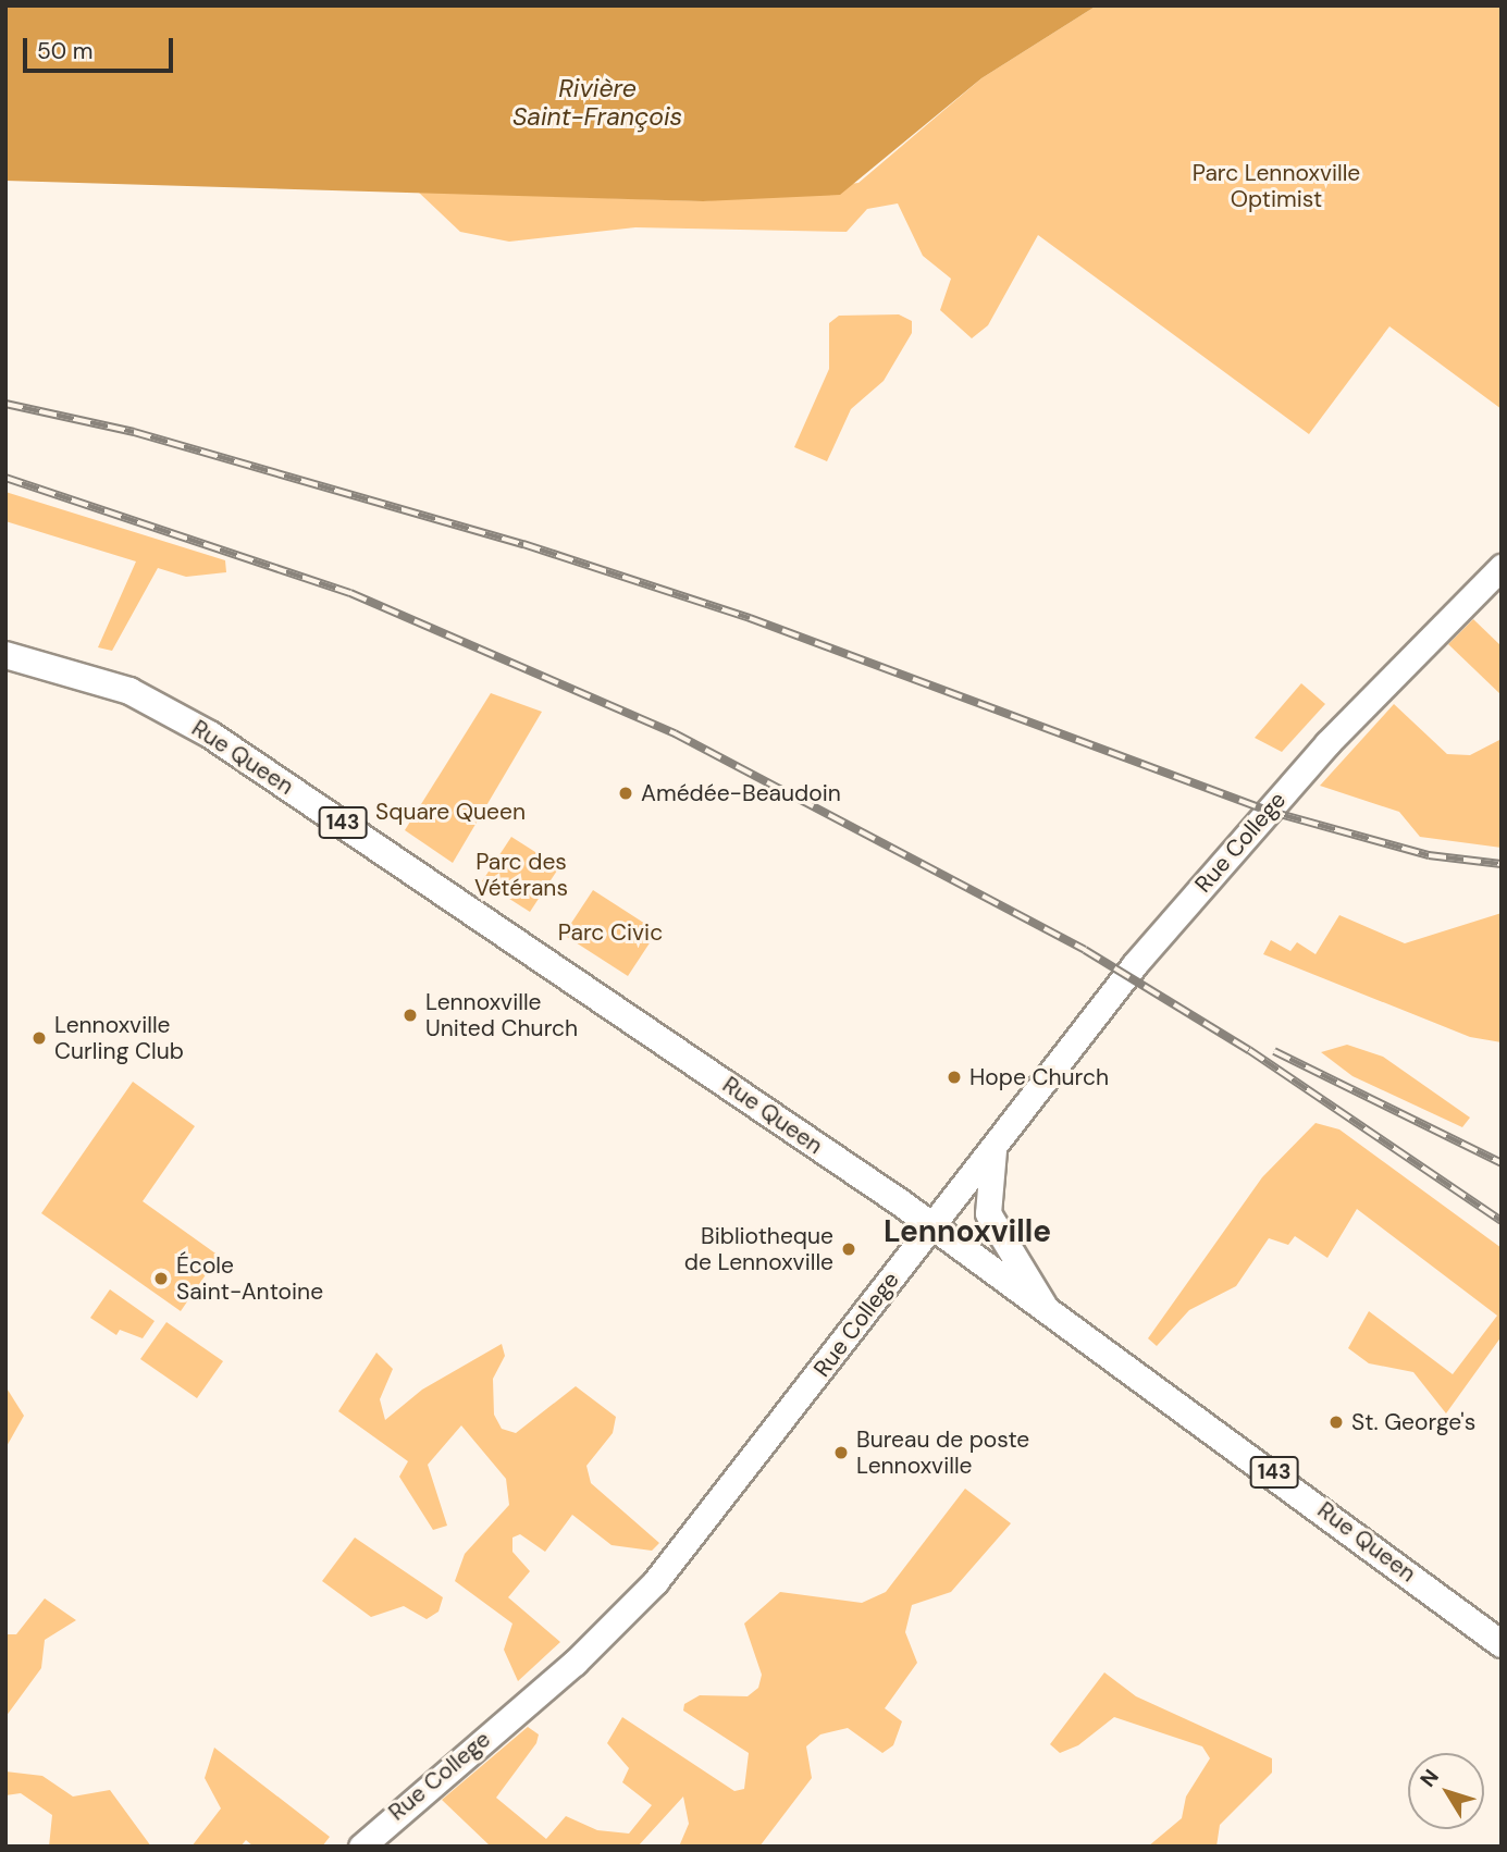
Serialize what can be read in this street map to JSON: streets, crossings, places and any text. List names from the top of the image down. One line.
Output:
{"streets":{"main road":["Rue Queen","143","Rue College"]},"crossings":[["Rue Queen","Rue College"]],"districts":["Lennoxville"],"water":["Rivière Saint-François"],"parks":["Parc Lennoxville Optimist","Square Queen","Parc des Vétérans","Parc Civic"],"places":["Amédée-Beaudoin","Lennoxville United Church","Lennoxville Curling Club","Hope Church","Bibliotheque de Lennoxville","École Saint-Antoine","St. George's","Bureau de poste Lennoxville"],"scale_bar":"50 m","north":"top left"}
